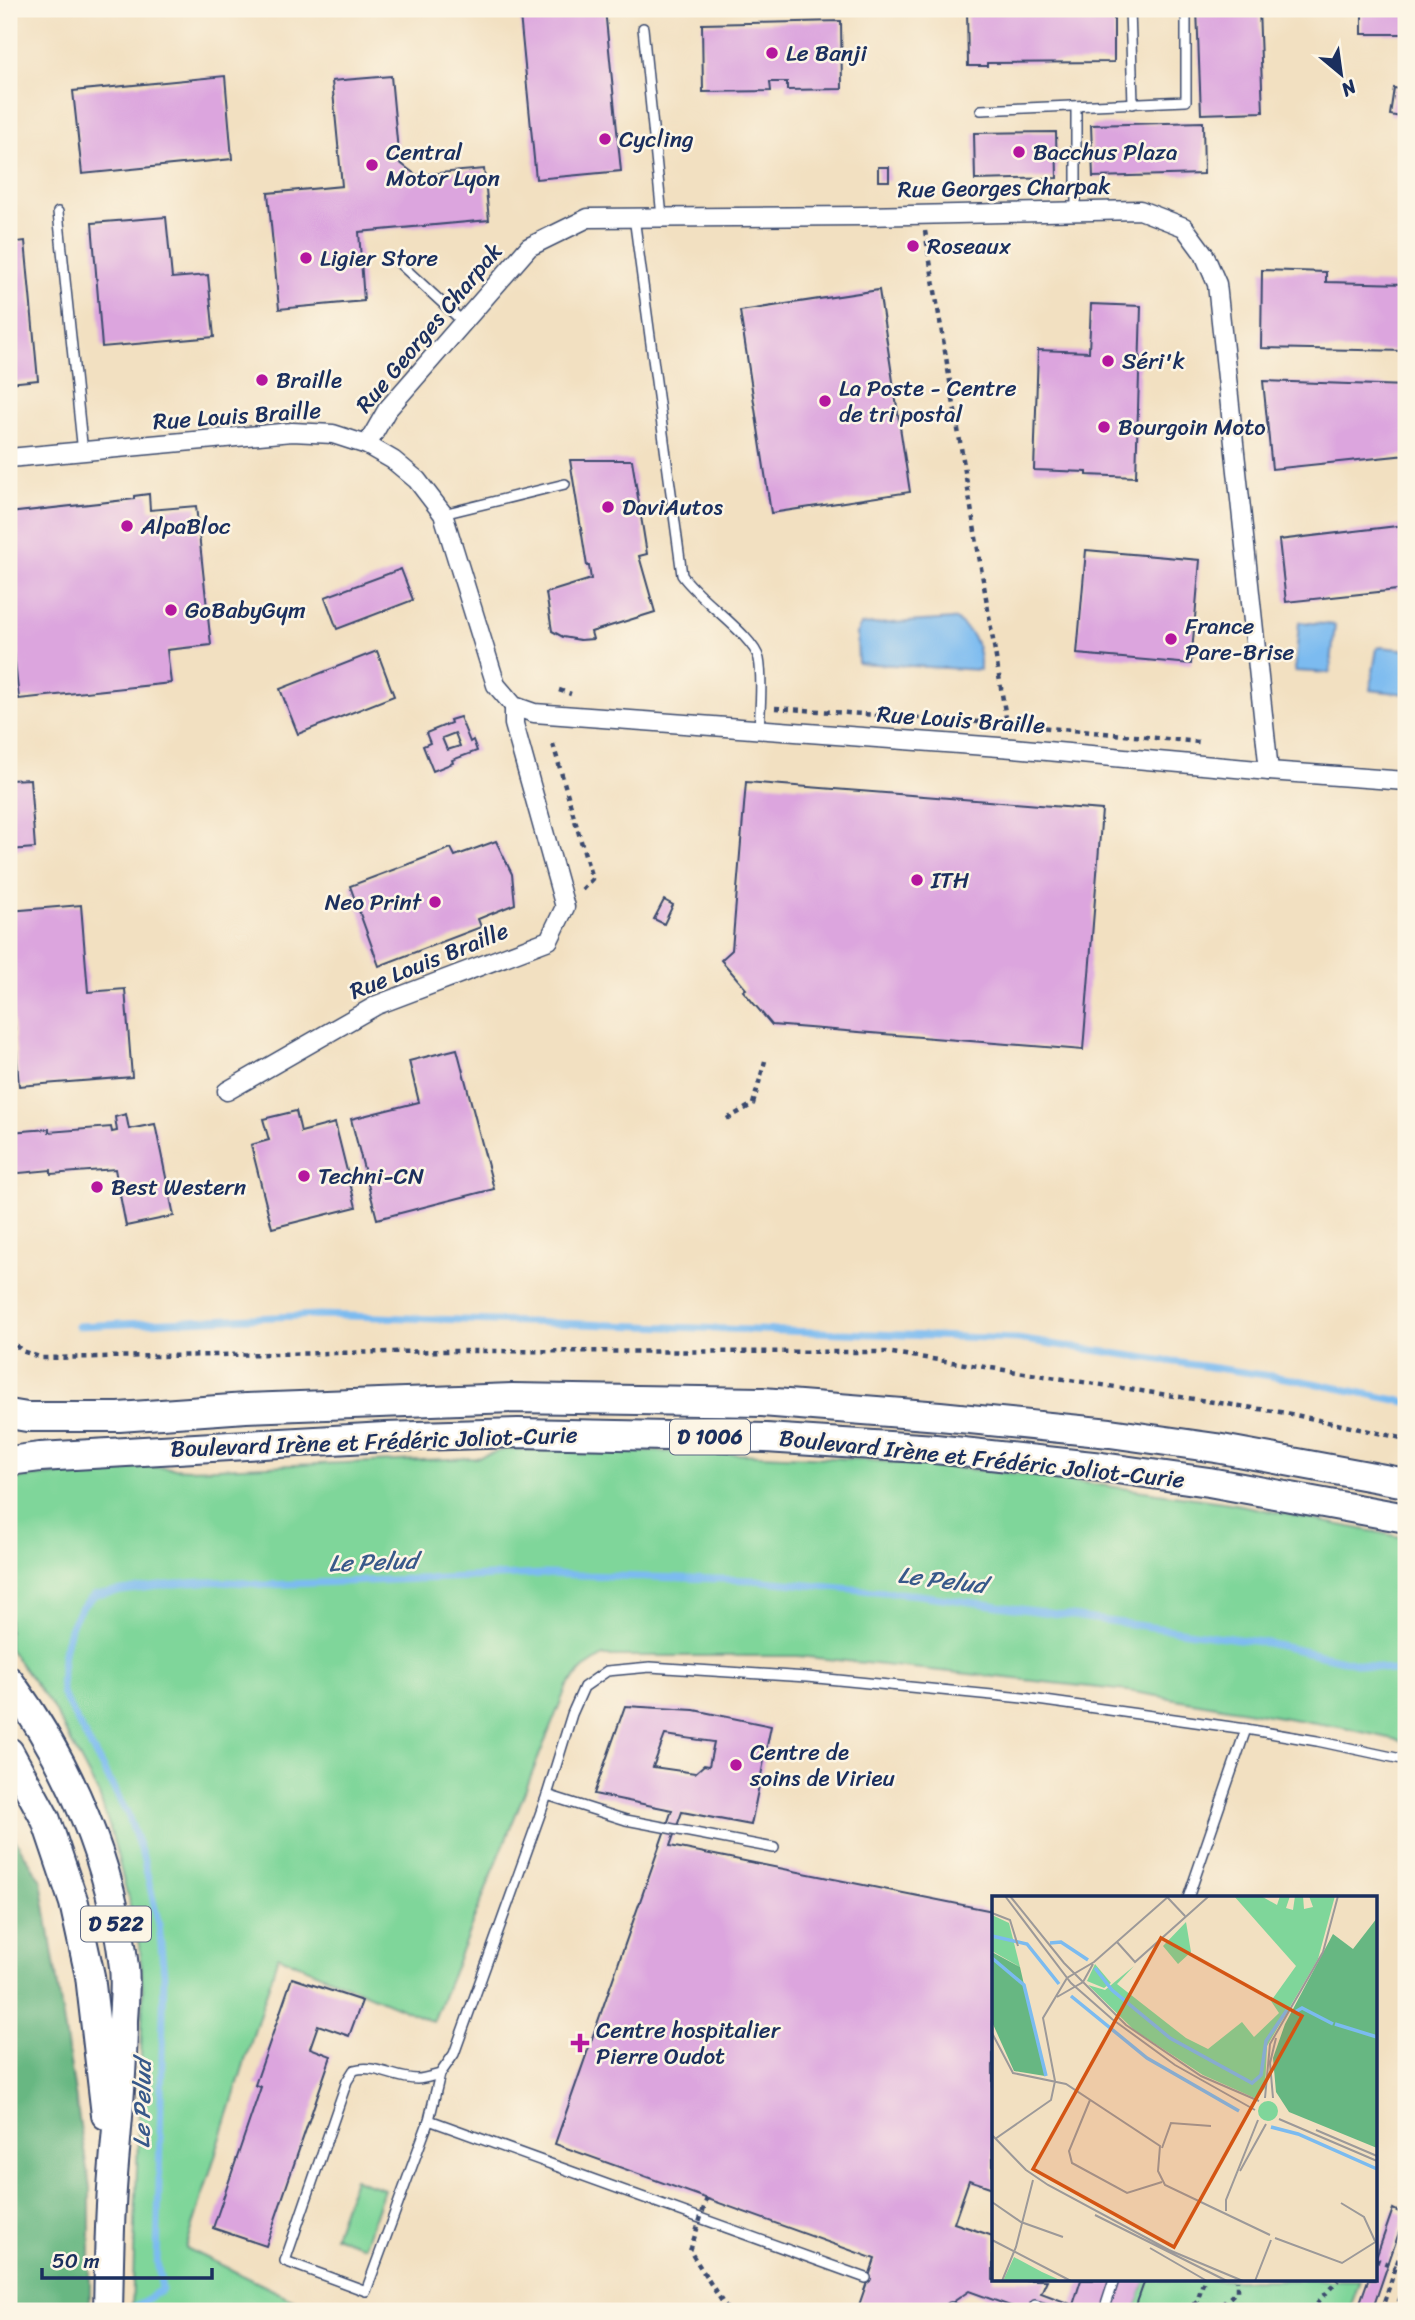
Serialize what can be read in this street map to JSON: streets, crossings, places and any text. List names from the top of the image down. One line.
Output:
{"streets":{"main road":["D 1006","Boulevard Irène et Frédéric Joliot-Curie","D 522"],"street":["Rue Georges Charpak","Rue Louis Braille"]},"crossings":[["Rue Georges Charpak","Rue Louis Braille"]],"water":["Le Pelud"],"places":{"other":["Le Banji","Cycling","Bacchus Plaza","Central Motor Lyon","Roseaux","Ligier Store","Séri'k","Braille","La Poste - Centre de tri postal","Bourgoin Moto","DaviAutos","AlpaBloc","GoBabyGym","France Pare-Brise","ITH","Neo Print","Techni-CN","Best Western","Centre de soins de Virieu"],"health":["Centre hospitalier Pierre Oudot"]},"scale_bar":"50 m","north":"bottom right"}
